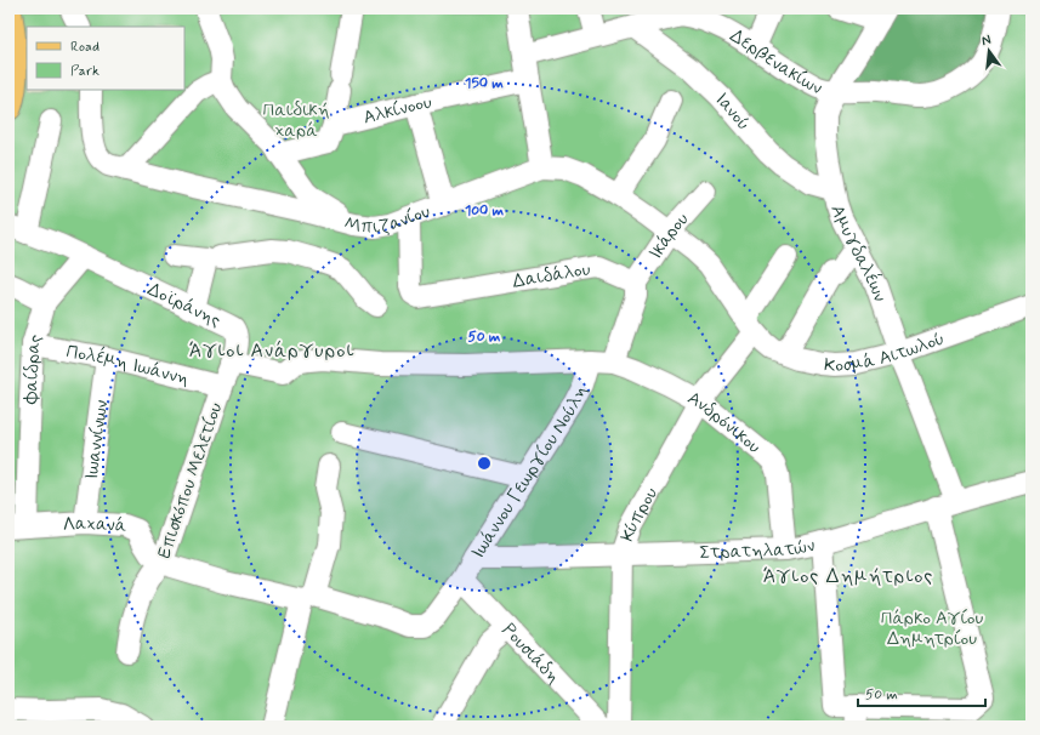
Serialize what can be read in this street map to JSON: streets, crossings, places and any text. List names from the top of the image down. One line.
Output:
{"streets":{"street":["Δερβενακίων","Αλκίνοου","Ιανού","Μπιζανίου","Ικάρου","Αμυγδαλέων","Δαιδάλου","Δοϊράνης","Κοσμά Αιτωλού","Πολέμη Ιωάννη","Φαίδρας","Ανδρόνικου","Ιωαννίνων","Ιωάννου Γεωργίου Νούλη","Επισκόπου Μελετίου","Κύπρου","Λαχανά","Στρατηλατών","Ρουσιάδη"]},"crossings":[["Δερβενακίων","Ιανού"],["Δερβενακίων","Αμυγδαλέων"],["Ιανού","Αμυγδαλέων"],["Μπιζανίου","Ικάρου"],["Μπιζανίου","Δαιδάλου"],["Μπιζανίου","Κοσμά Αιτωλού"],["Μπιζανίου","Κύπρου"],["Ικάρου","Δαιδάλου"],["Αμυγδαλέων","Κοσμά Αιτωλού"],["Αμυγδαλέων","Στρατηλατών"],["Δοϊράνης","Φαίδρας"],["Δοϊράνης","Επισκόπου Μελετίου"],["Κοσμά Αιτωλού","Κύπρου"],["Πολέμη Ιωάννη","Φαίδρας"],["Πολέμη Ιωάννη","Ιωαννίνων"],["Πολέμη Ιωάννη","Επισκόπου Μελετίου"],["Φαίδρας","Λαχανά"],["Ανδρόνικου","Ιωάννου Γεωργίου Νούλη"],["Ανδρόνικου","Κύπρου"],["Ανδρόνικου","Στρατηλατών"],["Ιωαννίνων","Λαχανά"],["Ιωάννου Γεωργίου Νούλη","Στρατηλατών"],["Ιωάννου Γεωργίου Νούλη","Ρουσιάδη"],["Επισκόπου Μελετίου","Λαχανά"],["Κύπρου","Στρατηλατών"]],"districts":["Άγιοι Ανάργυροι","Άγιος Δημήτριος"],"parks":["Παιδική χαρά","Πάρκο Αγίου Δημητρίου"],"legend":["Road","Park"],"scale_bar":"50 m","north":"top","rings":["150 m","100 m","50 m"]}
